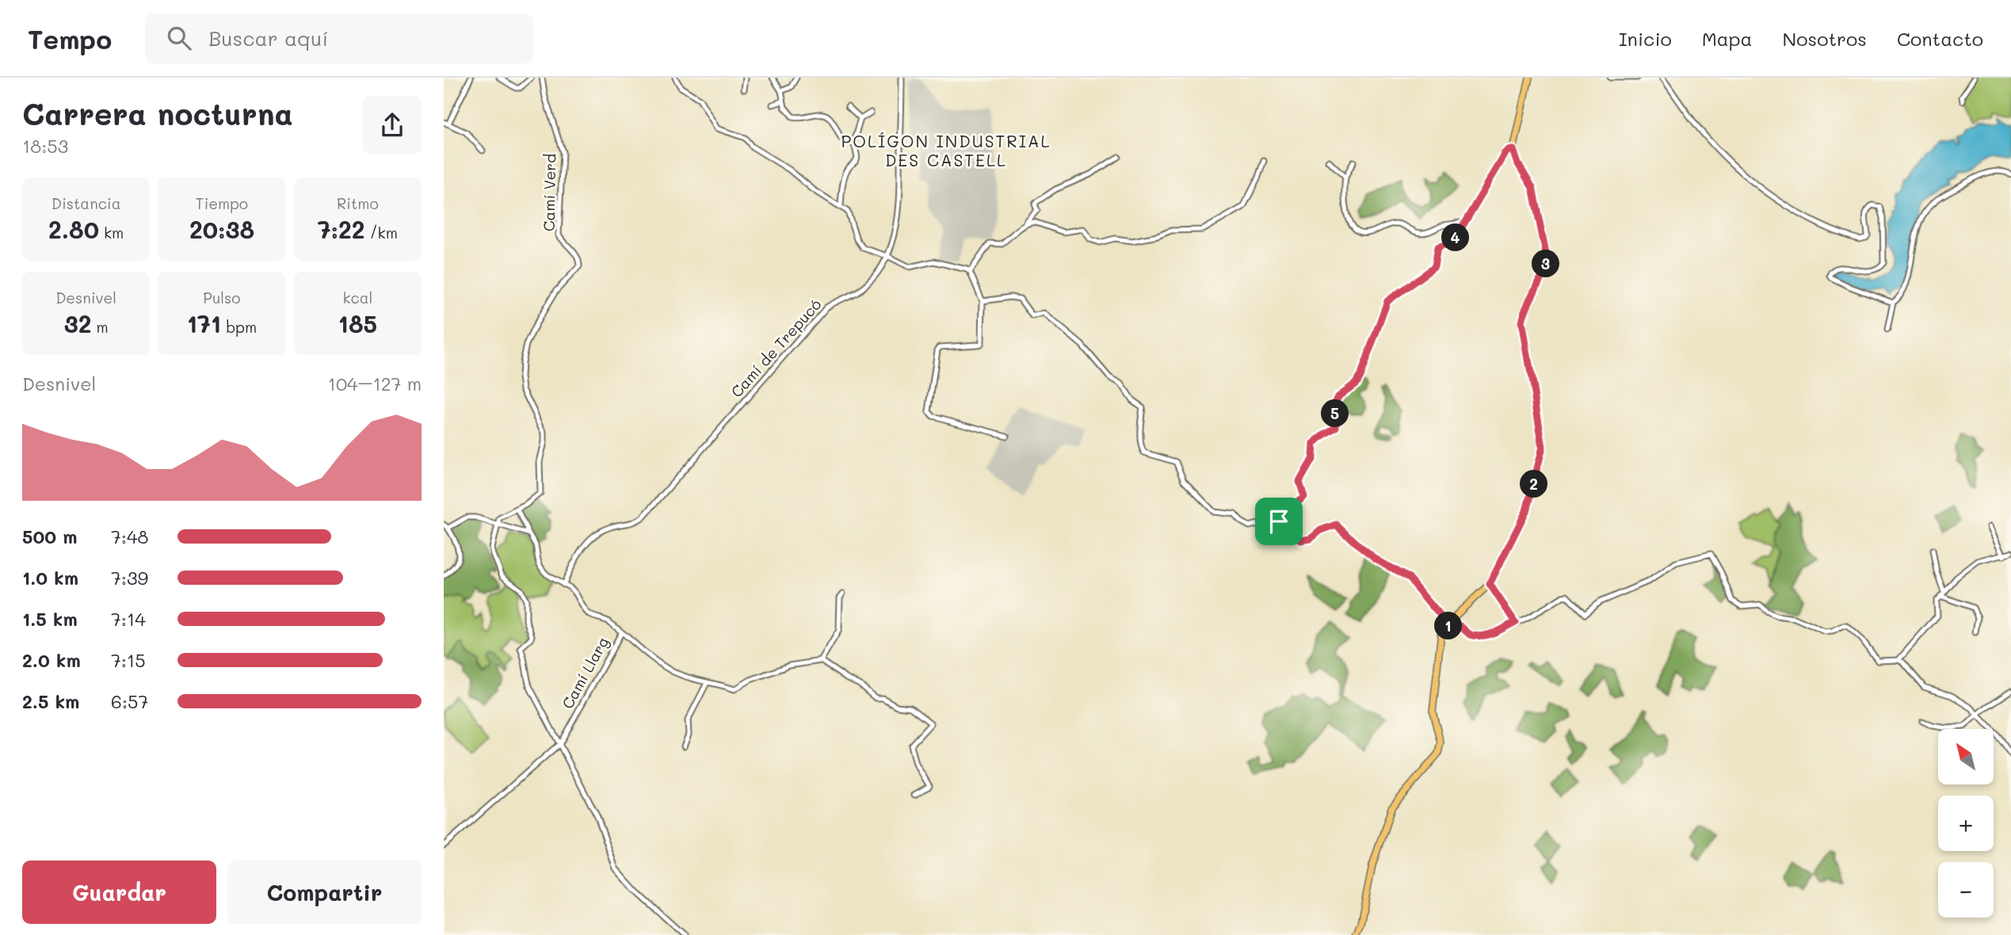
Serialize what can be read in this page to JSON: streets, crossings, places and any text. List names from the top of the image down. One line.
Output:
{"streets":{"street":["Camí Verd","Camí de Trepucó","Camí Llarg"]},"crossings":[["Camí Verd","Camí Llarg"],["Camí de Trepucó","Camí Llarg"]],"districts":["POLÍGON INDUSTRIAL DES CASTELL"],"north":"top left","page":{"header":"Tempo","search":"Buscar aquí","nav":["Inicio","Mapa","Nosotros","Contacto"],"heading":["Carrera nocturna","18:53"],"stats":[["Distancia","2.80 km"],["Tiempo","20:38"],["Ritmo","7:22 /km"],["Desnivel","32 m"],["Pulso","171 bpm"],["kcal","185"]],"pins":["4","3","5","2","1"],"chart":["Desnivel","104–127 m"],"list":[{"name":"500 m","note":"7:48"},{"name":"1.0 km","note":"7:39"},{"name":"1.5 km","note":"7:14"},{"name":"2.0 km","note":"7:15"},{"name":"2.5 km","note":"6:57"}],"map_buttons":["+","−"],"buttons":["Guardar","Compartir"]}}
